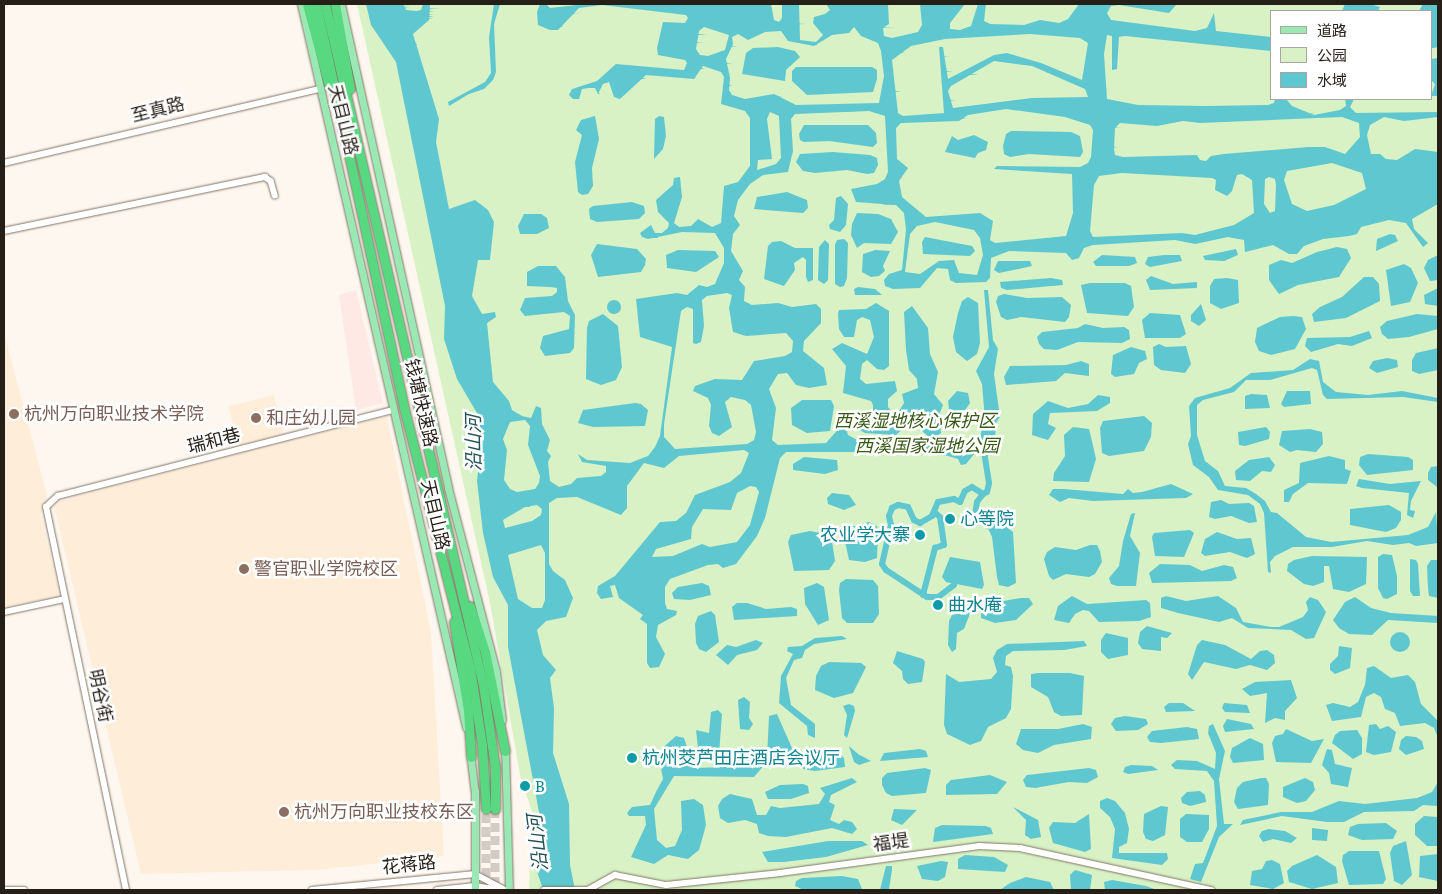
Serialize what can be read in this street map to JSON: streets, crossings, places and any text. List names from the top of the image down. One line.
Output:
{"streets":{"highway":["钱塘快速路"],"main road":["天目山路"],"street":["至真路","瑞和巷","明谷街","福堤","花蒋路"]},"crossings":[["至真路","天目山路"],["天目山路","瑞和巷"],["天目山路","花蒋路"],["瑞和巷","明谷街"]],"water":["沿山河"],"parks":["西溪湿地核心保护区","西溪国家湿地公园"],"places":["杭州万向职业技术学院","和庄幼儿园","心等院","农业学大寨","警官职业学院校区","曲水庵","杭州茭芦田庄酒店会议厅","B","杭州万向职业技校东区"],"legend":["道路","公园","水域"]}
